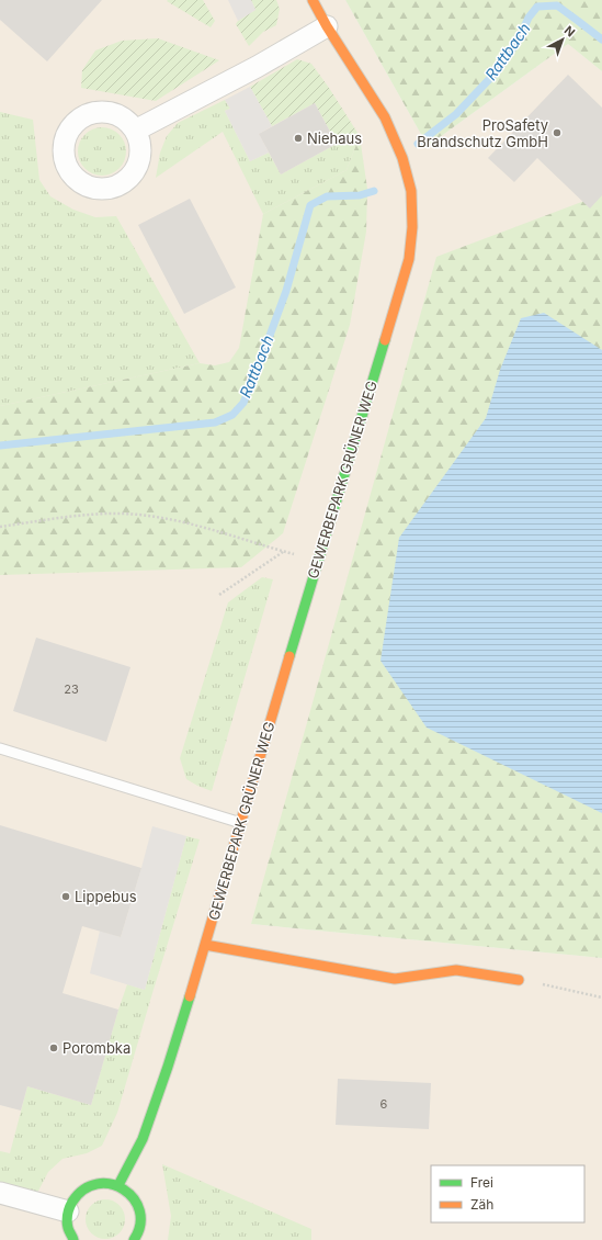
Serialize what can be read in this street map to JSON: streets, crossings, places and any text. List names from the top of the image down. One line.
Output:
{"streets":{"street":["GEWERBEPARK GRÜNER WEG"]},"water":["Rattbach"],"places":["ProSafety Brandschutz GmbH","Niehaus","Lippebus","Porombka"],"house_numbers":["23","6"],"legend":["Frei","Zäh"],"north":"top right"}
